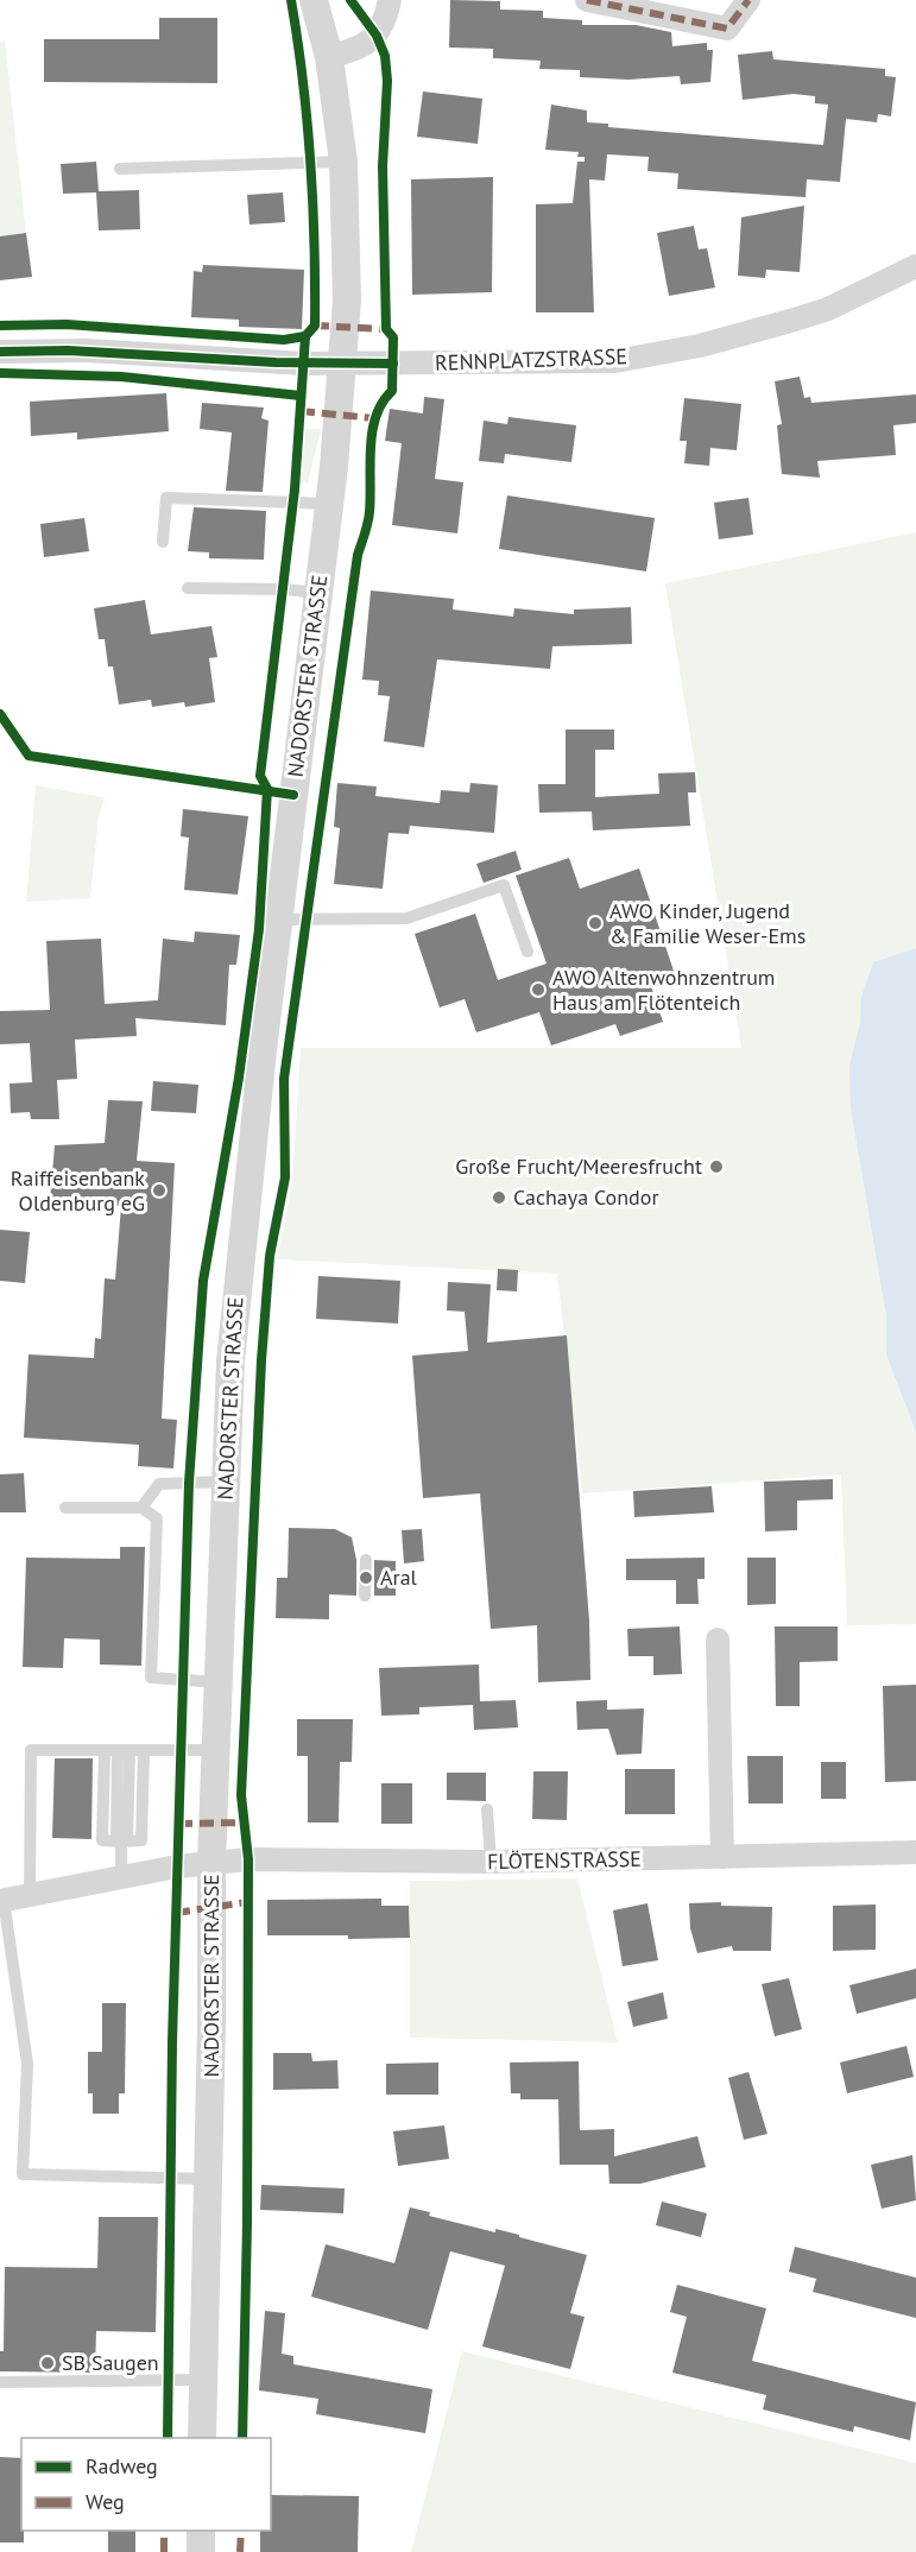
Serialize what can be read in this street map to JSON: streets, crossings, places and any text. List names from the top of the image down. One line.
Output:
{"streets":{"street":["RENNPLATZSTRASSE","NADORSTER STRASSE","FLÖTENSTRASSE"]},"crossings":[["RENNPLATZSTRASSE","NADORSTER STRASSE"],["NADORSTER STRASSE","FLÖTENSTRASSE"]],"places":["AWO Kinder, Jugend & Familie Weser-Ems","AWO Altenwohnzentrum Haus am Flötenteich","Große Frucht/Meeresfrucht","Raiffeisenbank Oldenburg eG","Cachaya Condor","Aral","SB Saugen"],"legend":["Radweg","Weg"]}
